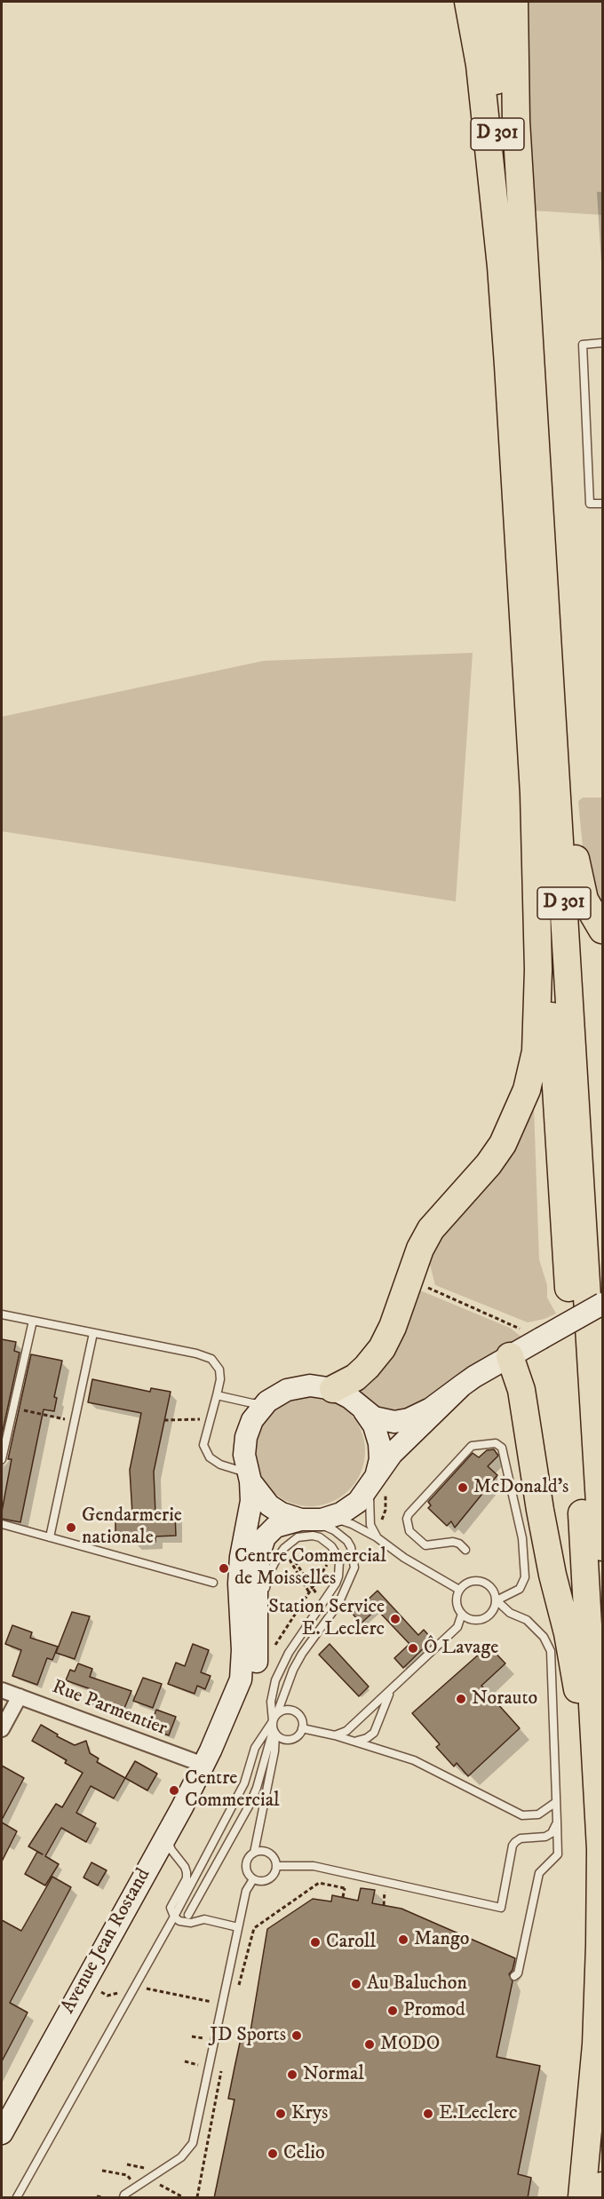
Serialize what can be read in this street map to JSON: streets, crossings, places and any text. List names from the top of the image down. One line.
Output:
{"streets":{"highway":["D 301"],"street":["Rue Parmentier","Avenue Jean Rostand"]},"crossings":[["Rue Parmentier","Avenue Jean Rostand"]],"places":["McDonald's","Gendarmerie nationale","Centre Commercial de Moisselles","Station Service E. Leclerc","Ô Lavage","Norauto","Centre Commercial","Mango","Caroll","Au Baluchon","Promod","JD Sports","MODO","Normal","Krys","E.Leclerc","Celio"]}
